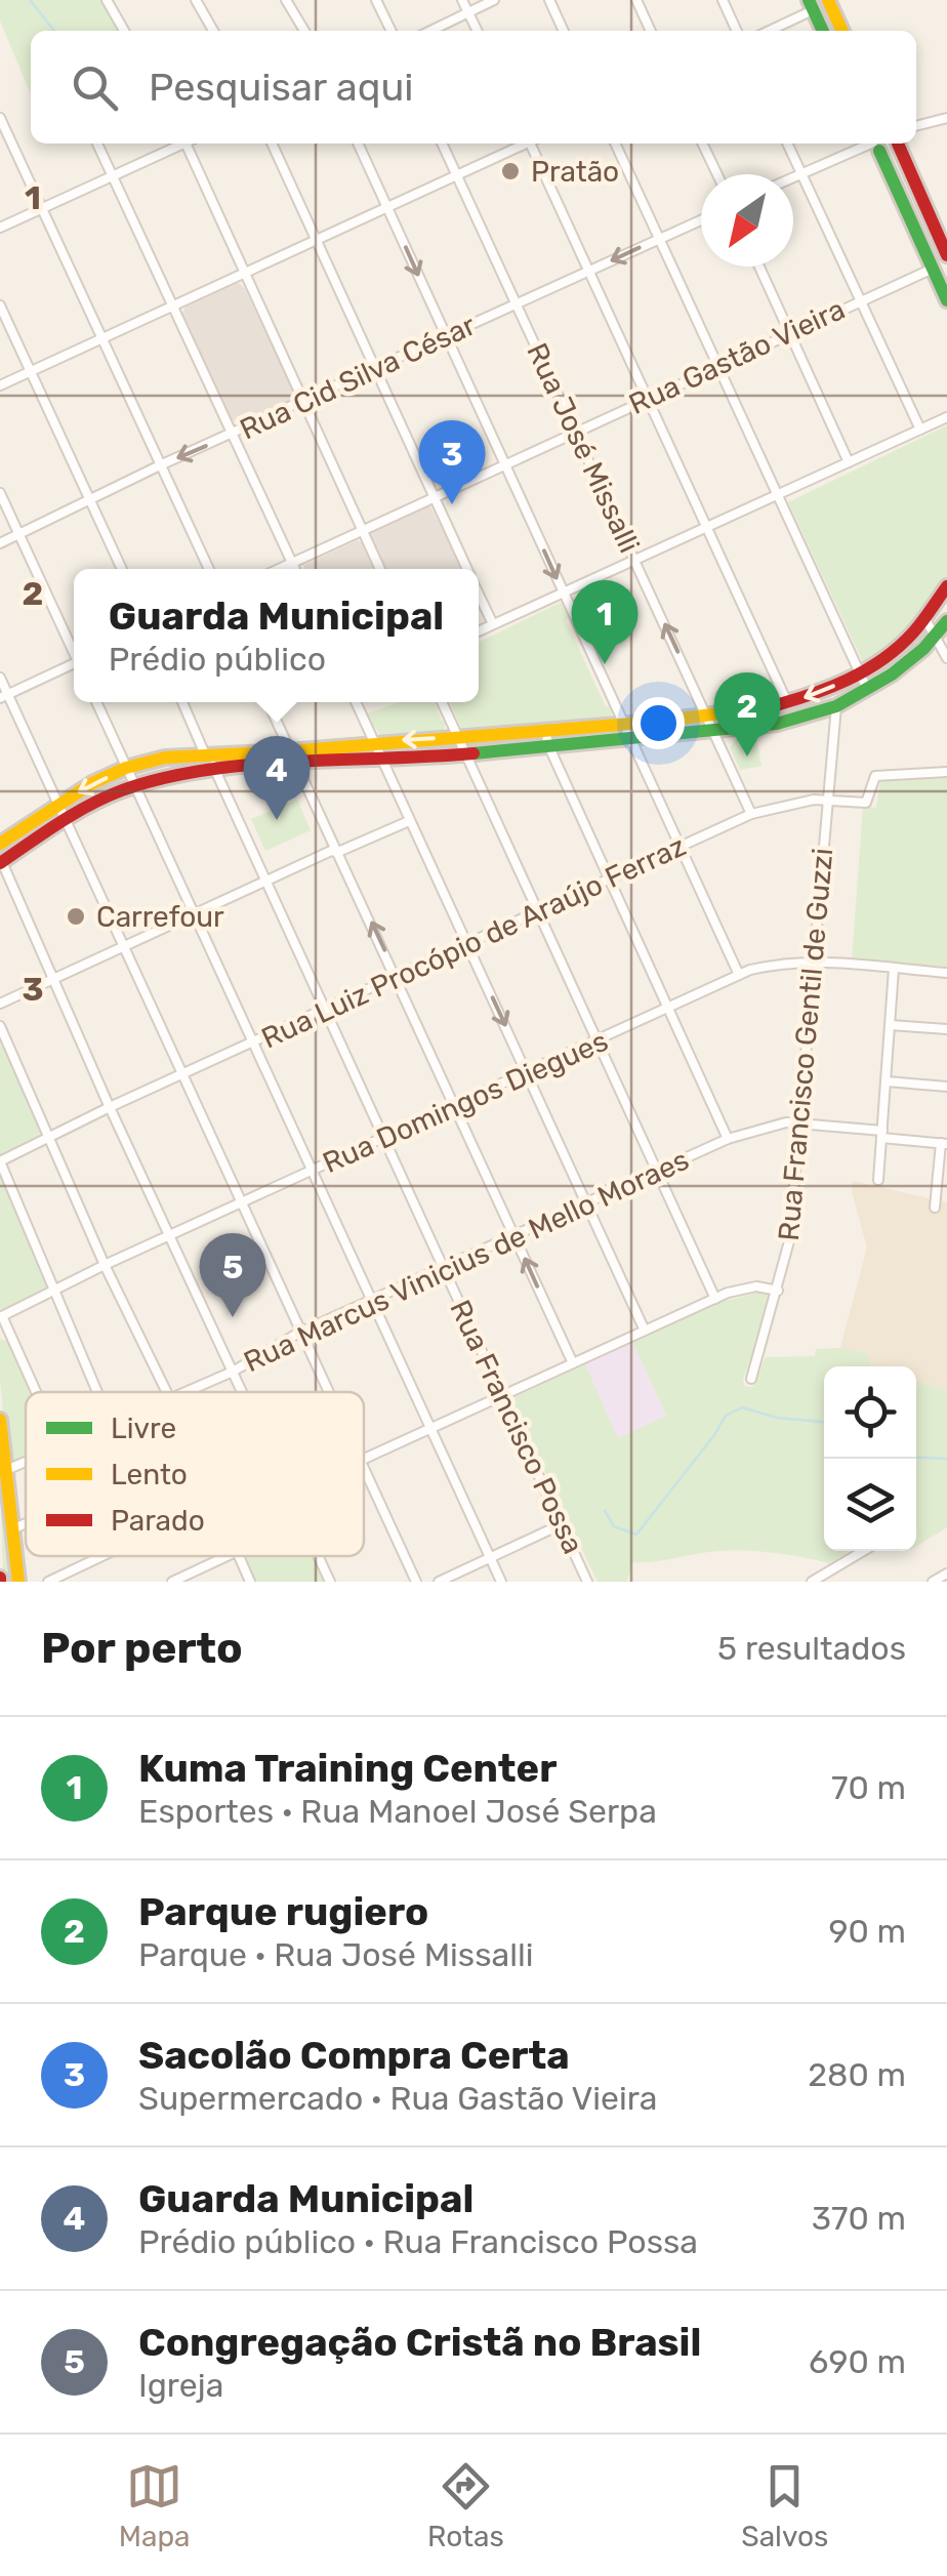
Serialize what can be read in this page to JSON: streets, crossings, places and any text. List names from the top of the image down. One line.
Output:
{"streets":{"street":["Rua Gastão Vieira","Rua Cid Silva César","Rua José Missalli","Rua Luiz Procópio de Araújo Ferraz","Rua Francisco Gentil de Guzzi","Rua Domingos Diegues","Rua Marcus Vinicius de Mello Moraes","Rua Francisco Possa"]},"crossings":[["Rua Gastão Vieira","Rua José Missalli"],["Rua Cid Silva César","Rua José Missalli"],["Rua José Missalli","Rua Luiz Procópio de Araújo Ferraz"],["Rua Luiz Procópio de Araújo Ferraz","Rua Francisco Gentil de Guzzi"],["Rua Luiz Procópio de Araújo Ferraz","Rua Francisco Possa"],["Rua Francisco Gentil de Guzzi","Rua Domingos Diegues"],["Rua Francisco Gentil de Guzzi","Rua Marcus Vinicius de Mello Moraes"],["Rua Domingos Diegues","Rua Francisco Possa"],["Rua Marcus Vinicius de Mello Moraes","Rua Francisco Possa"]],"places":["Pratão","Carrefour"],"legend":["Livre","Lento","Parado"],"north":"bottom left","page":{"search":"Pesquisar aqui","pins":["3","1","2","4","5"],"popup":["Guarda Municipal","Prédio público"],"heading":["Por perto","5 resultados"],"list":[{"mark":"1","name":"Kuma Training Center","note":"Esportes · Rua Manoel José Serpa","value":"70 m"},{"mark":"2","name":"Parque rugiero","note":"Parque · Rua José Missalli","value":"90 m"},{"mark":"3","name":"Sacolão Compra Certa","note":"Supermercado · Rua Gastão Vieira","value":"280 m"},{"mark":"4","name":"Guarda Municipal","note":"Prédio público · Rua Francisco Possa","value":"370 m"},{"mark":"5","name":"Congregação Cristã no Brasil","note":"Igreja","value":"690 m"}],"nav":["Mapa","Rotas","Salvos"]},"grid":{"rows":["1","2","3"]}}
